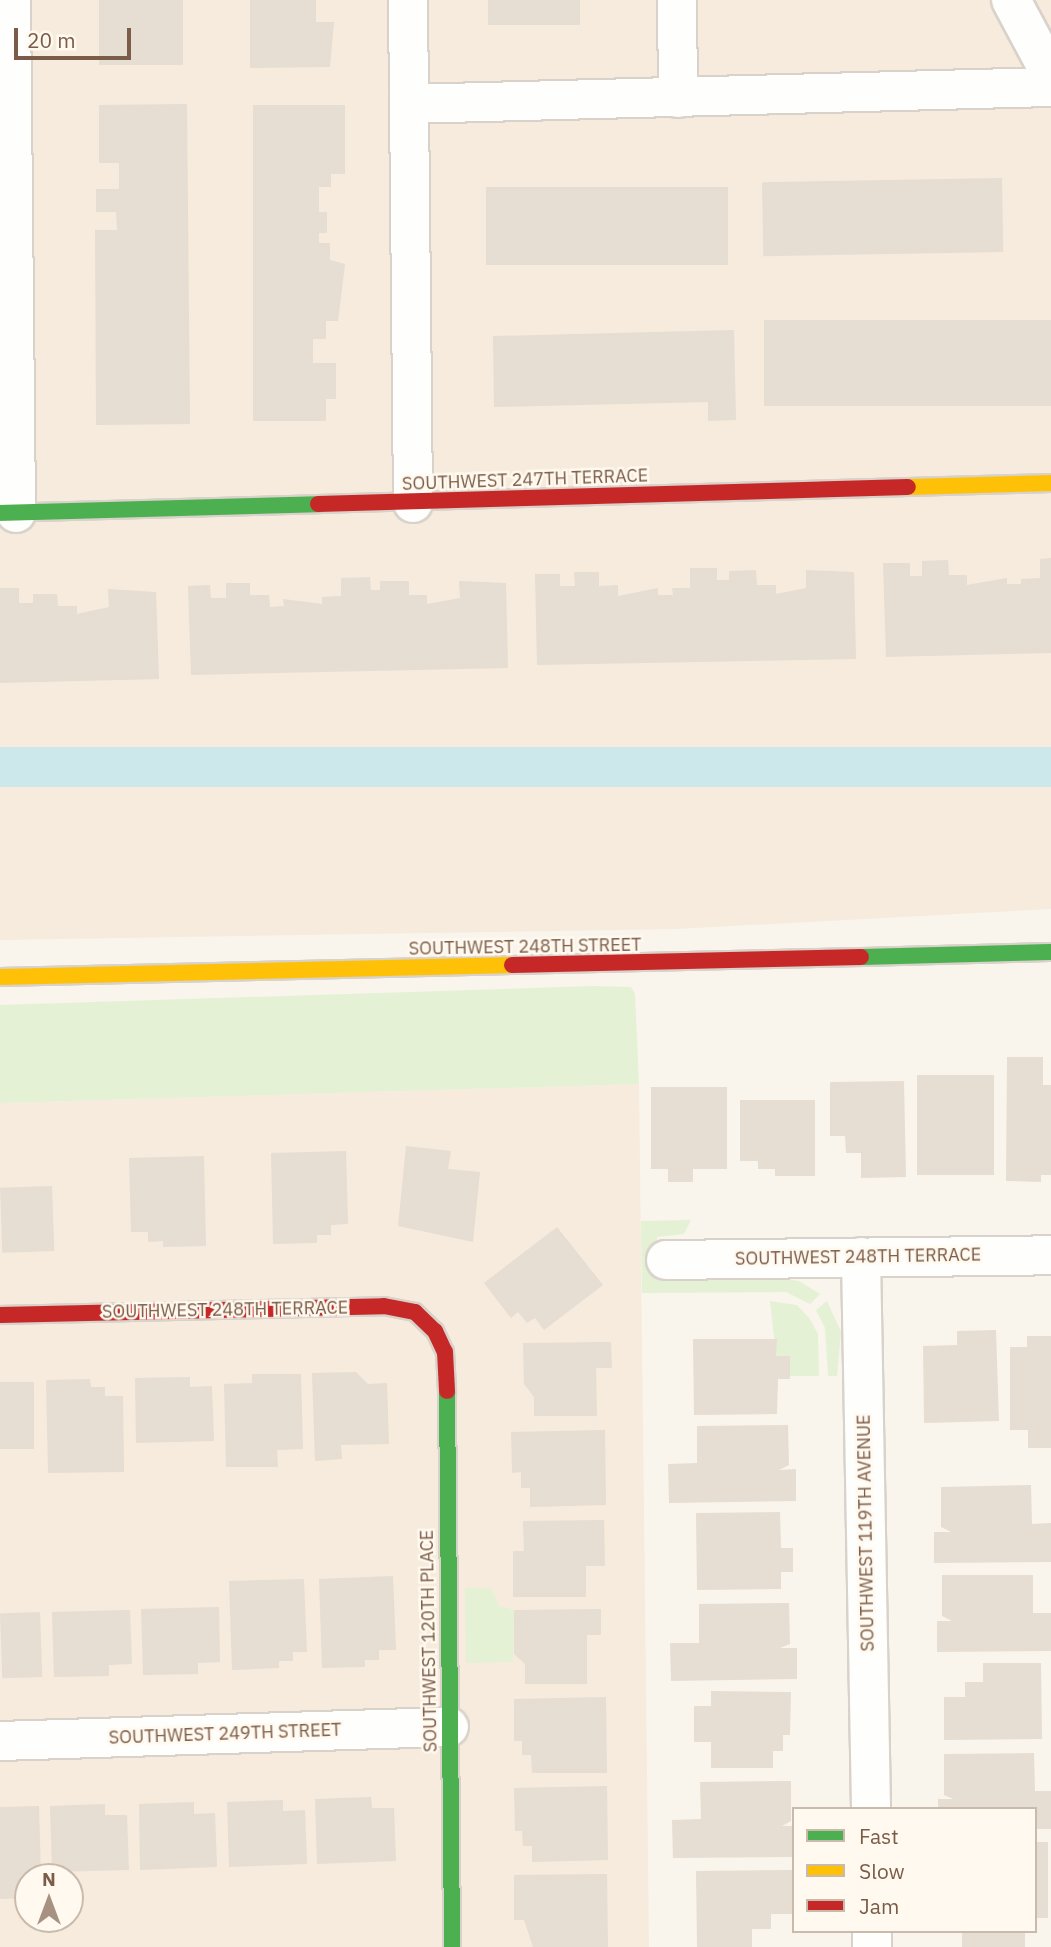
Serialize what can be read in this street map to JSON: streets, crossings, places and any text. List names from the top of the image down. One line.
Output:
{"streets":{"street":["SOUTHWEST 247TH TERRACE","SOUTHWEST 248TH STREET","SOUTHWEST 248TH TERRACE","SOUTHWEST 119TH AVENUE","SOUTHWEST 120TH PLACE","SOUTHWEST 249TH STREET"]},"crossings":[["SOUTHWEST 248TH TERRACE","SOUTHWEST 119TH AVENUE"],["SOUTHWEST 248TH TERRACE","SOUTHWEST 120TH PLACE"],["SOUTHWEST 120TH PLACE","SOUTHWEST 249TH STREET"]],"legend":["Fast","Slow","Jam"],"scale_bar":"20 m","north":"top"}
